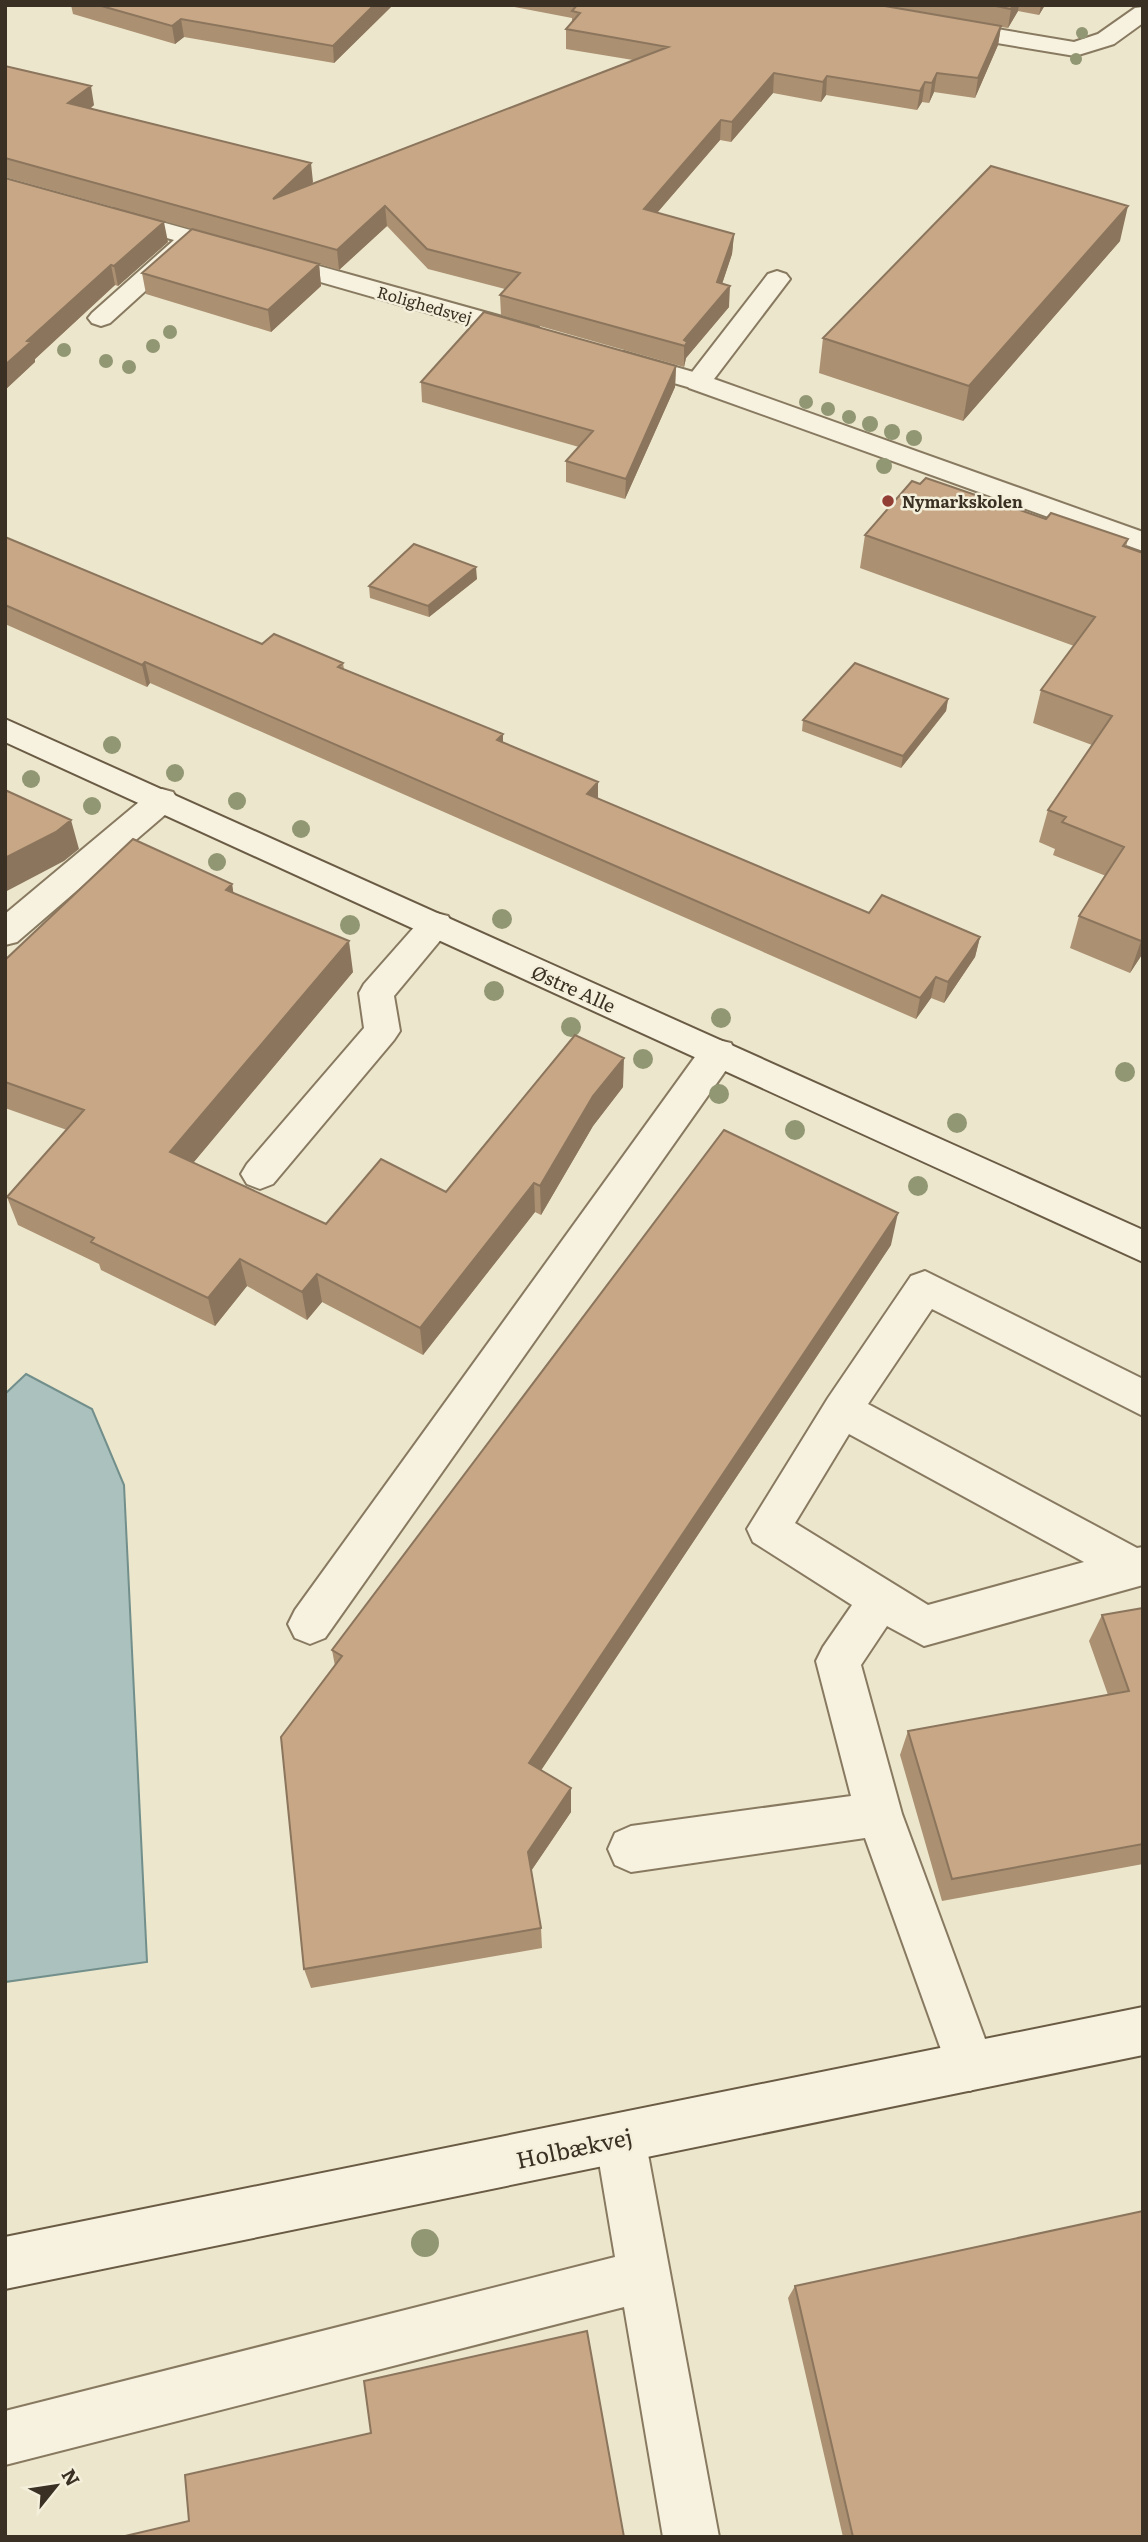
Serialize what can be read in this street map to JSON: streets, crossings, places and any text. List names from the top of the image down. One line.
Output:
{"streets":{"street":["Rolighedsvej","Østre Alle","Holbækvej"]},"places":["Nymarkskolen"],"north":"top right"}
